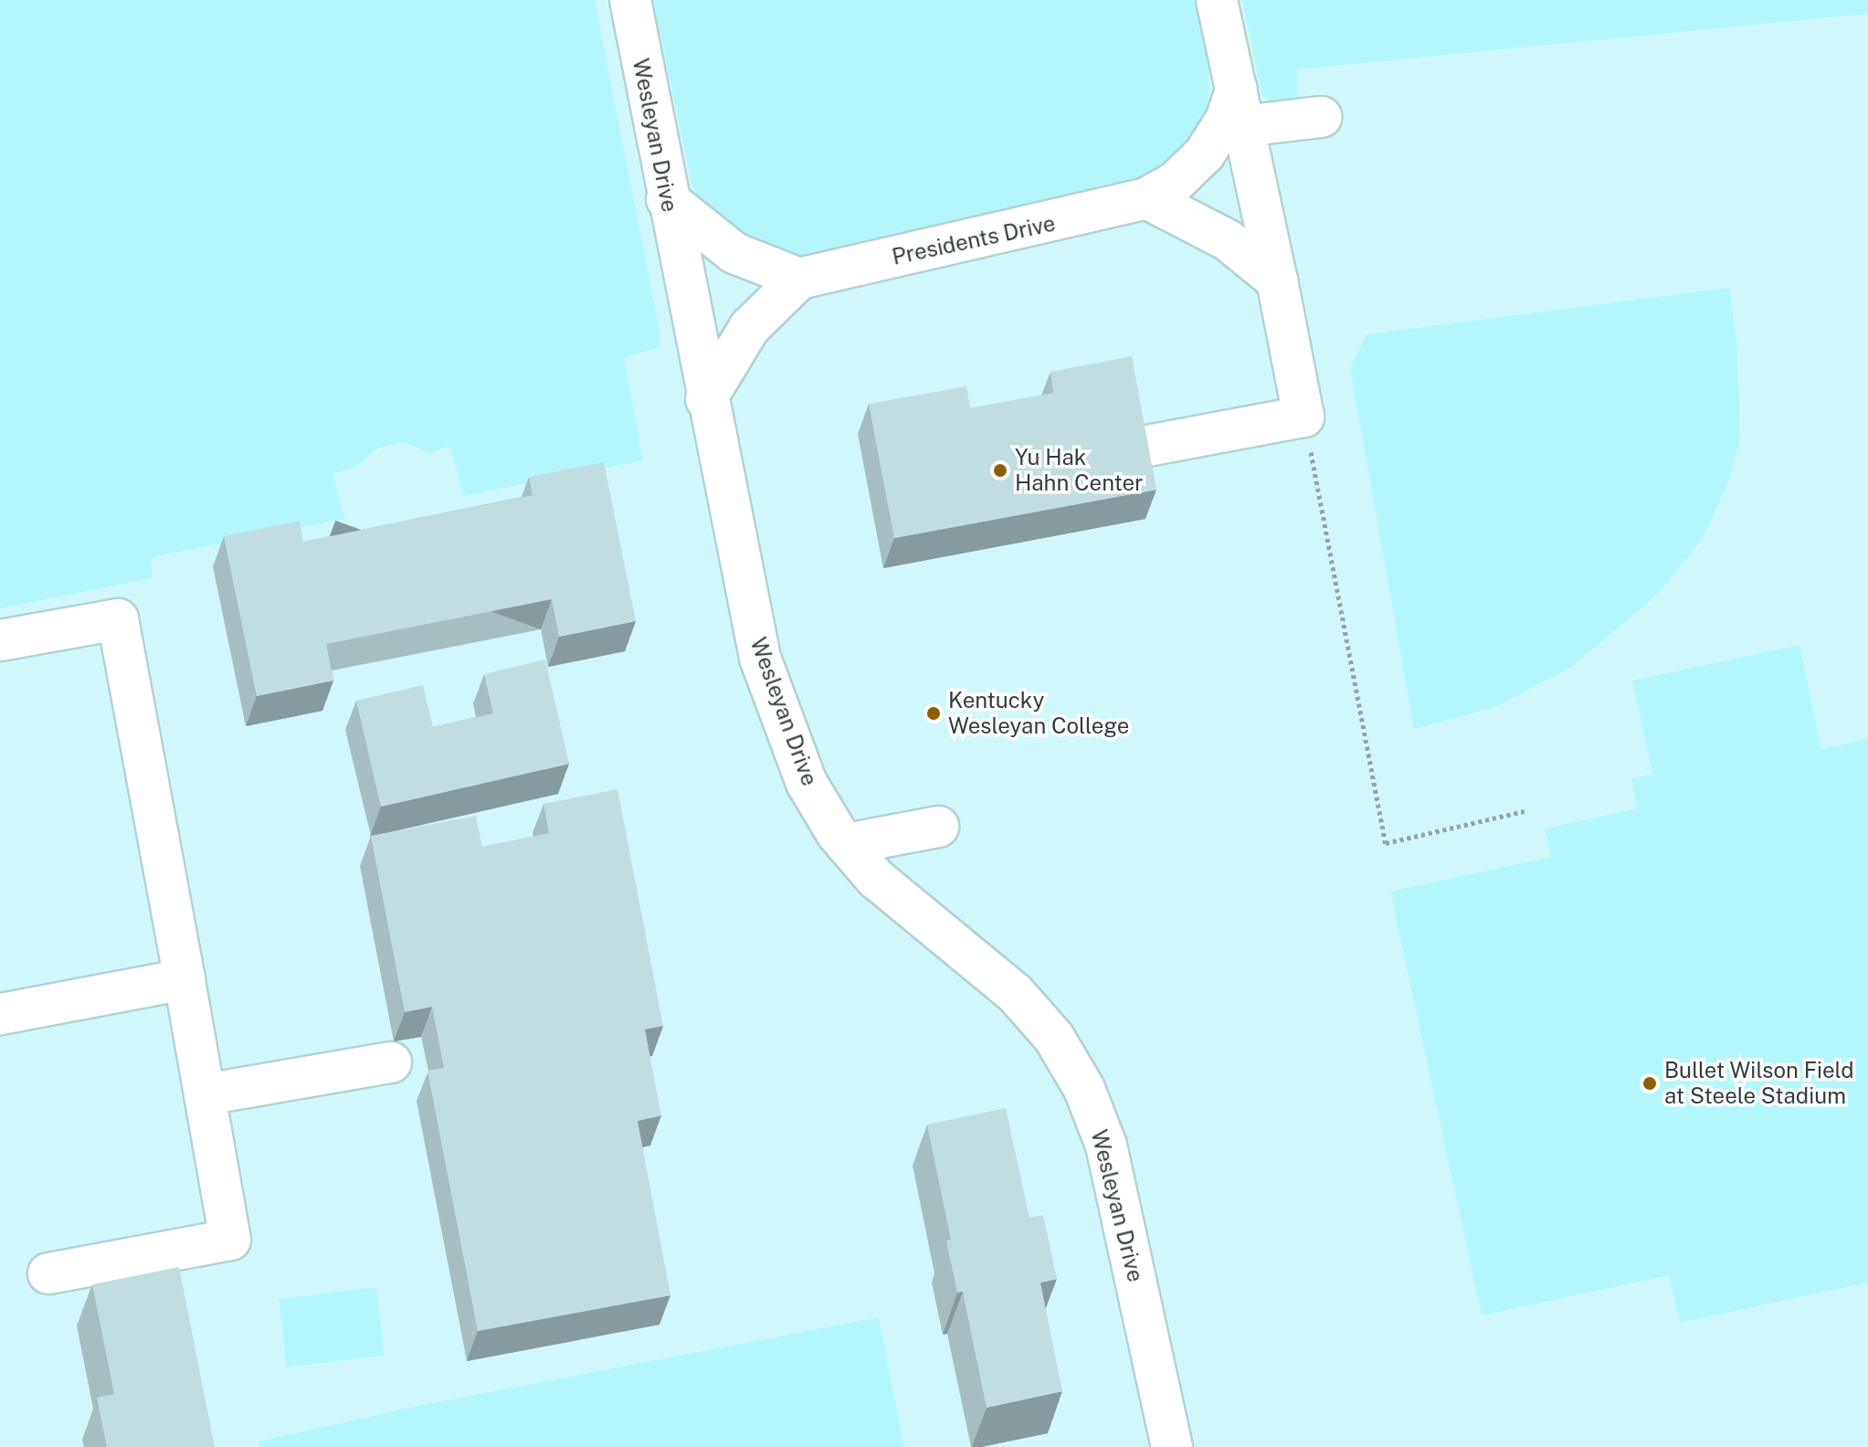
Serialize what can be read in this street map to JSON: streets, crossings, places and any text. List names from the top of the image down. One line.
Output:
{"streets":{"street":["Wesleyan Drive","Presidents Drive"]},"places":["Yu Hak Hahn Center","Kentucky Wesleyan College","Bullet Wilson Field at Steele Stadium"]}
